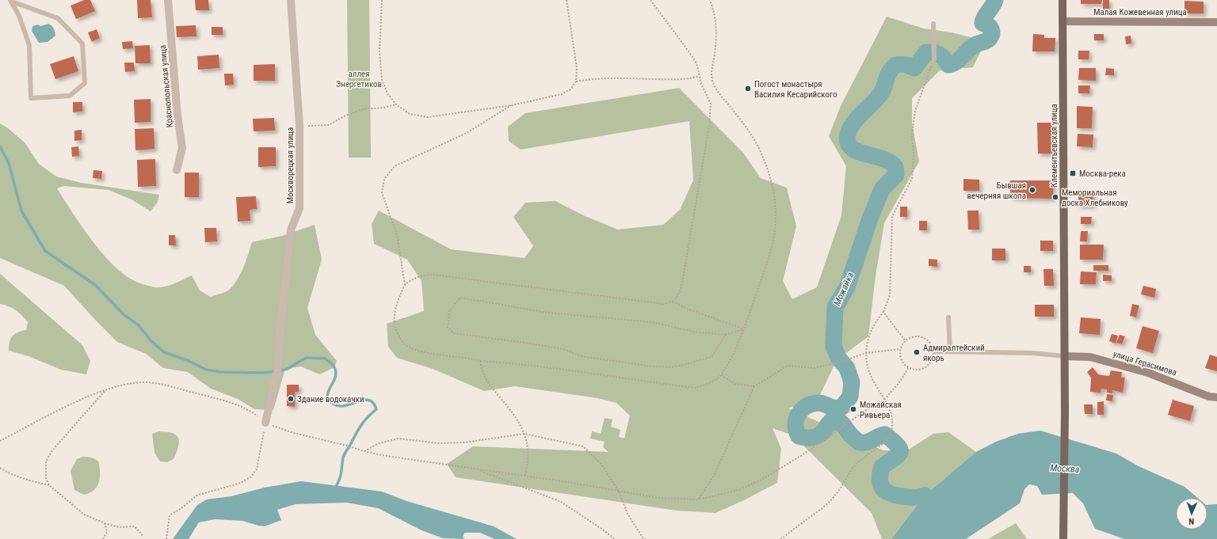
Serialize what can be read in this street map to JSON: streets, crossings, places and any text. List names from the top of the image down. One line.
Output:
{"streets":{"main road":["Клементьевская улица"],"street":["Малая Кожевенная улица","Краснопольская улица","Москворецкая улица","улица Герасимова"]},"crossings":[["Малая Кожевенная улица","Клементьевская улица"],["Клементьевская улица","улица Герасимова"]],"water":["Можайка","Москва"],"parks":["аллея Энергетиков"],"places":{"other":["Погост монастыря Василия Кесарийского","Бывшая вечерняя школа","Мемориальная доска Хлебникову","Адмиралтейский якорь","Здание водокачки","Можайская Ривьера"],"transit":["Москва-река"]},"north":"bottom"}
